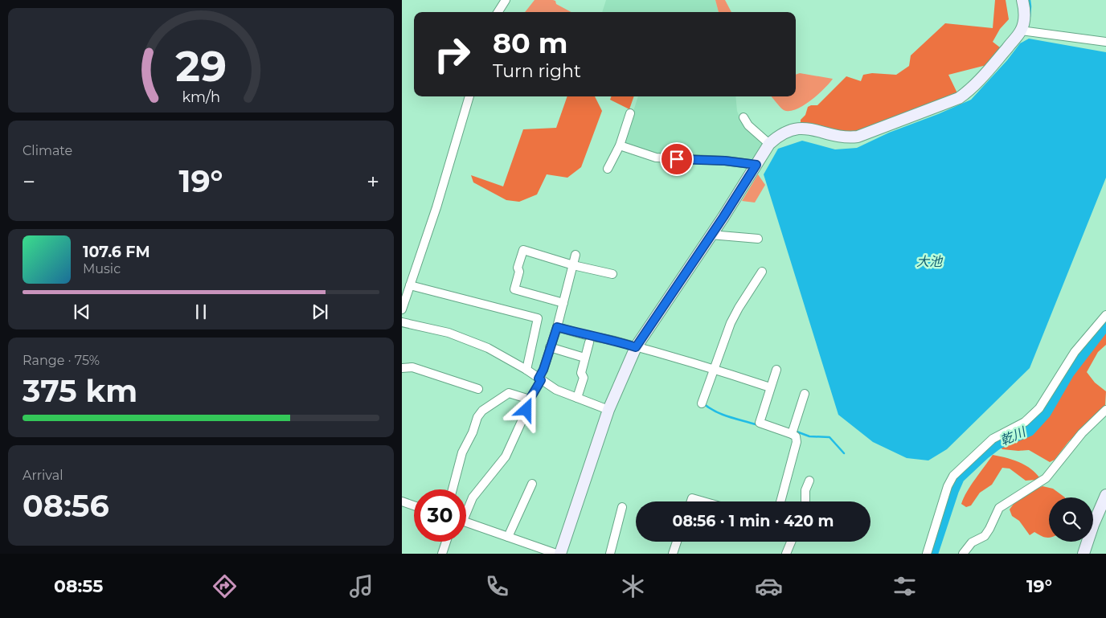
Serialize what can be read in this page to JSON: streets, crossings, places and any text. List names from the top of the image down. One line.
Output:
{"water":["大池","乾川"],"page":{"turn":["80 m","Turn right"],"tile":["Climate",["Range · 75%","375 km"],["Arrival","08:56"]],"heat":["−","19°","+"],"song":["107.6 FM","Music"],"limit":"30","trip":"08:56 · 1 min · 420 m","tabs":["08:55","19°"],"gauge":["29","km/h"]}}
